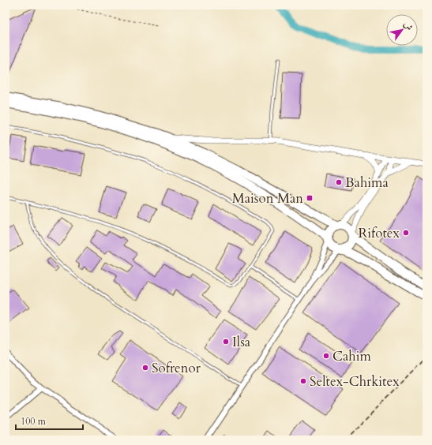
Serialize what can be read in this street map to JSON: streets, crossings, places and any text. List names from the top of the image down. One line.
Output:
{"places":{"other":["Bahima","Rifotex","Ilsa","Cahim","Sofrenor","Seltex-Chrkitex"],"transit":["Maison Man"]},"scale_bar":"100 m","north":"top right"}
